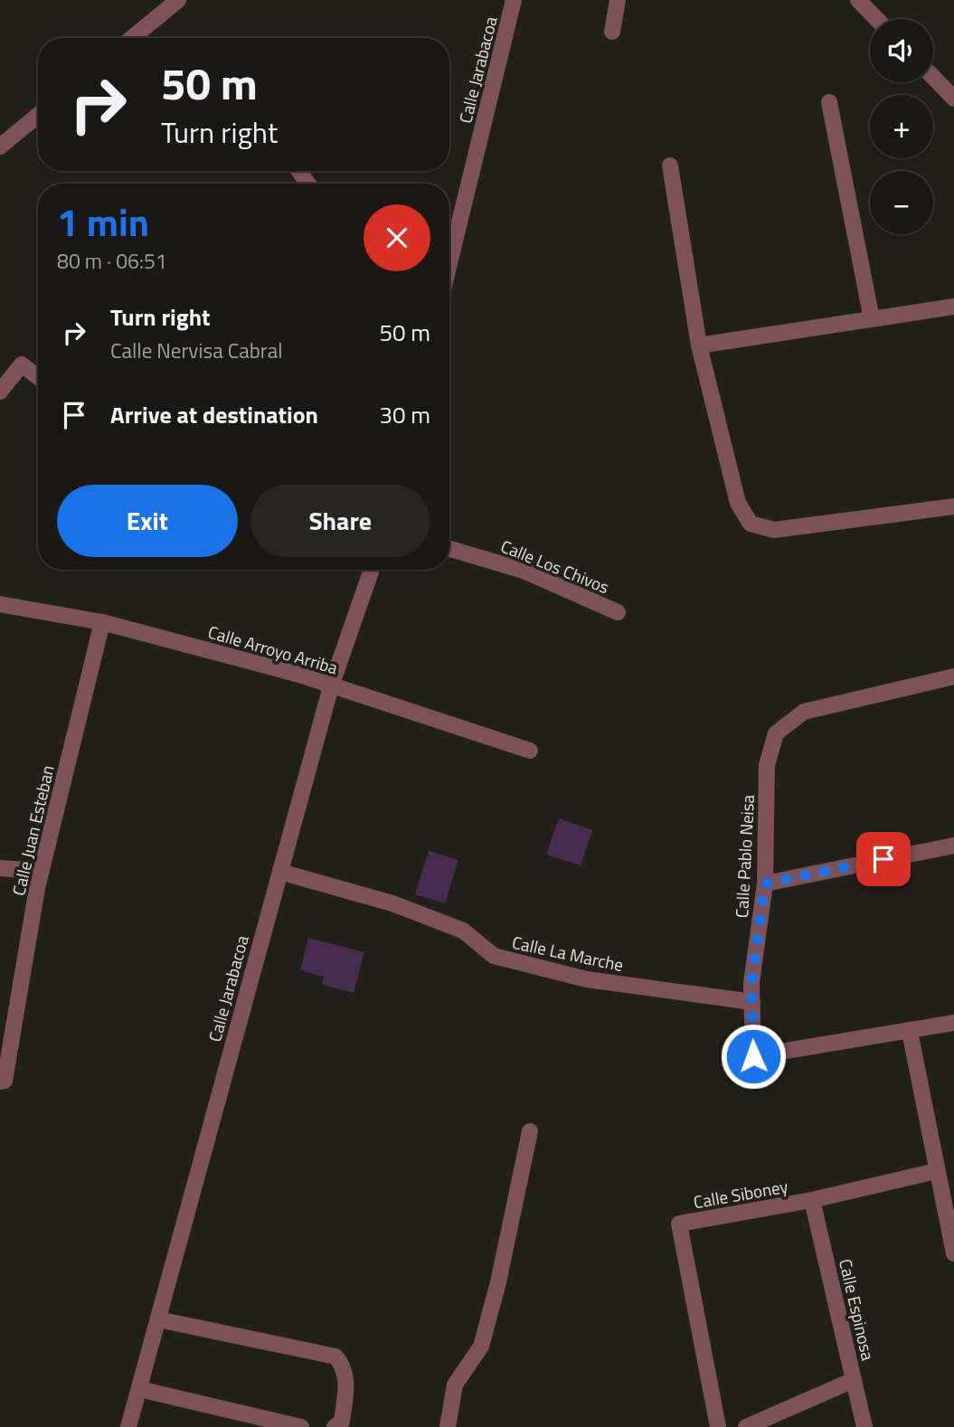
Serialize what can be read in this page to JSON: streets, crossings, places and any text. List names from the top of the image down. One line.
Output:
{"streets":{"street":["Calle Jarabacoa","Calle Los Chivos","Calle Arroyo Arriba","Calle Juan Esteban","Calle Pablo Neisa","Calle La Marche","Calle Siboney","Calle Espinosa"]},"crossings":[["Calle Jarabacoa","Calle Arroyo Arriba"],["Calle Jarabacoa","Calle La Marche"],["Calle Arroyo Arriba","Calle Juan Esteban"],["Calle Pablo Neisa","Calle La Marche"],["Calle Siboney","Calle Espinosa"]],"page":{"map_buttons":["+","−"],"turn":["50 m","Turn right"],"heading":["1 min","80 m · 06:51"],"list":[{"name":"Turn right","note":"Calle Nervisa Cabral","value":"50 m"},{"name":"Arrive at destination","value":"30 m"}],"buttons":["Exit","Share"]}}
